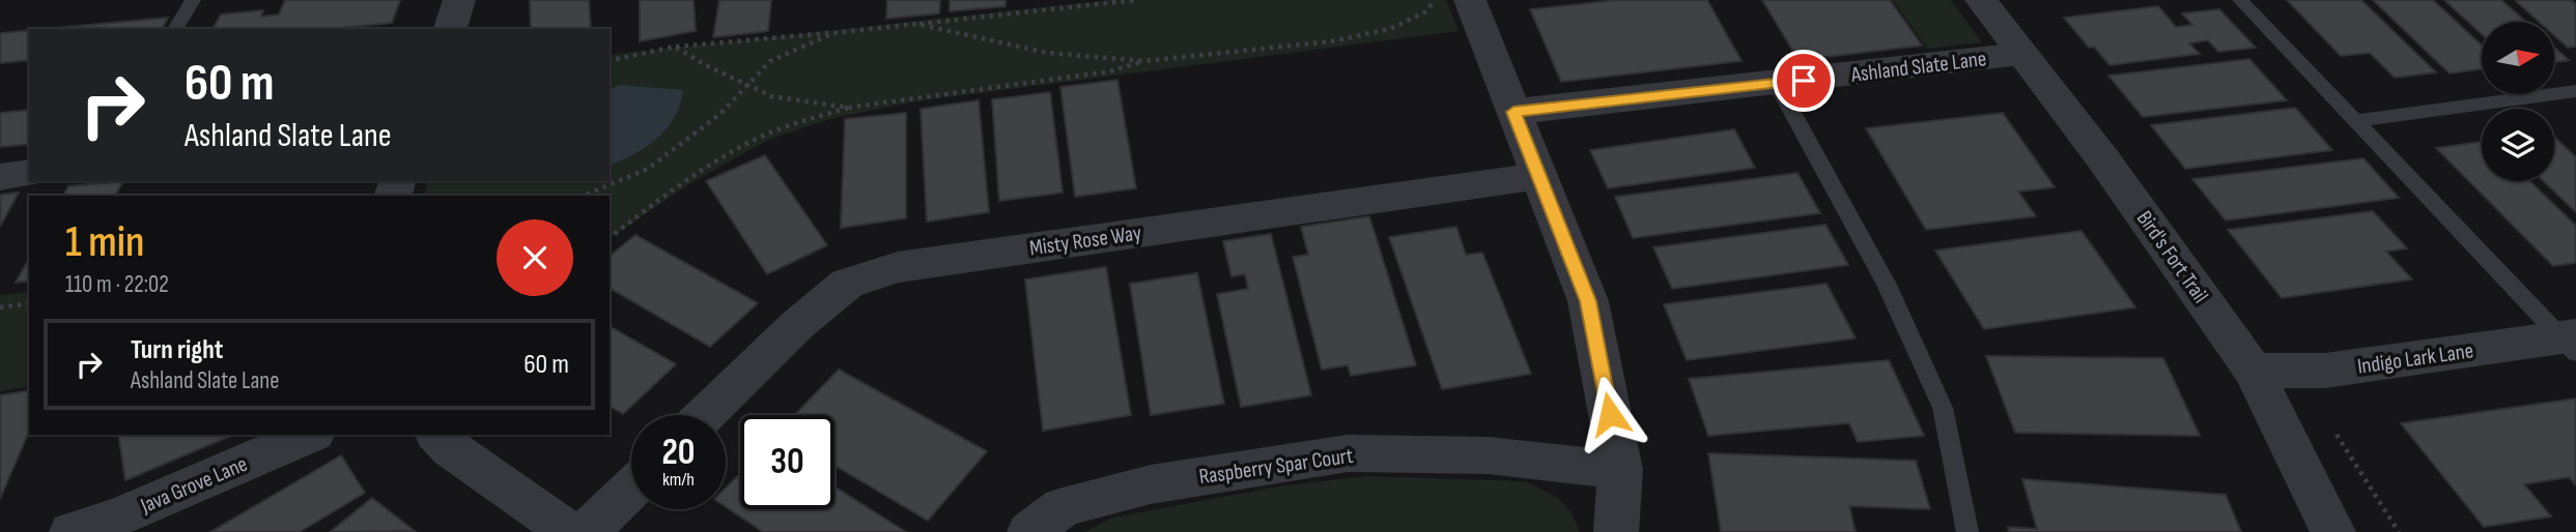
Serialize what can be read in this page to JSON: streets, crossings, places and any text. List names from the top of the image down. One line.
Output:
{"streets":{"street":["Ashland Slate Lane","Misty Rose Way","Bird's Fort Trail","Indigo Lark Lane","Raspberry Spar Court","Java Grove Lane"]},"crossings":[["Ashland Slate Lane","Bird's Fort Trail"],["Bird's Fort Trail","Indigo Lark Lane"]],"north":"right","page":{"turn":["60 m","Ashland Slate Lane"],"heading":["1 min","110 m · 22:02"],"list":[{"name":"Turn right","note":"Ashland Slate Lane","value":"60 m"}],"speed":"20 km/h","limit":"30"}}
